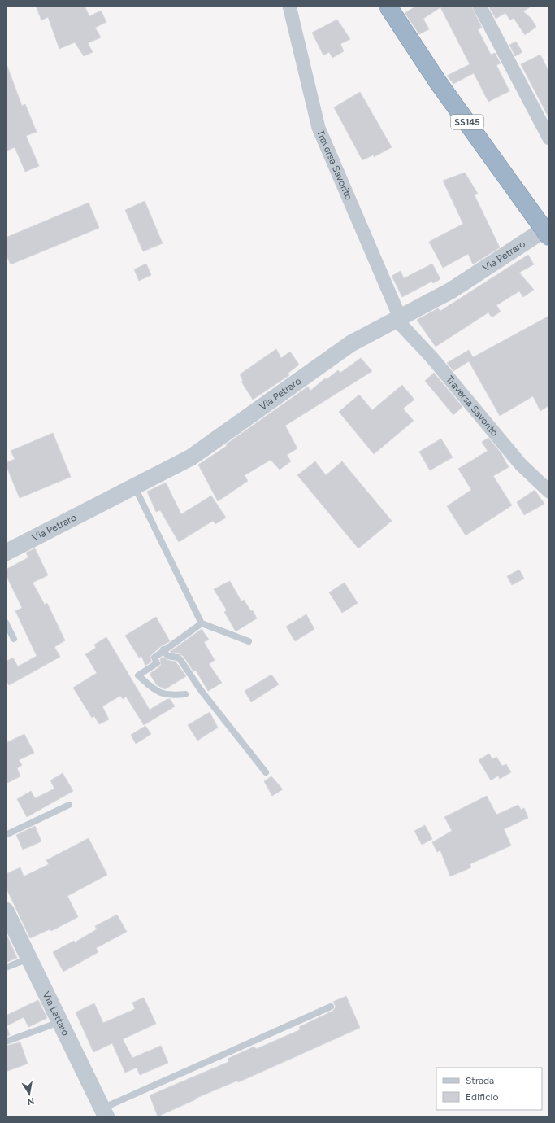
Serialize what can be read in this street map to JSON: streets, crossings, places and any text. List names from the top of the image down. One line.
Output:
{"streets":{"highway":["SS145"],"street":["Traversa Savorito","Via Petraro","Via Lattaro"]},"crossings":[["Traversa Savorito","Via Petraro"]],"legend":["Strada","Edificio"],"north":"bottom"}
